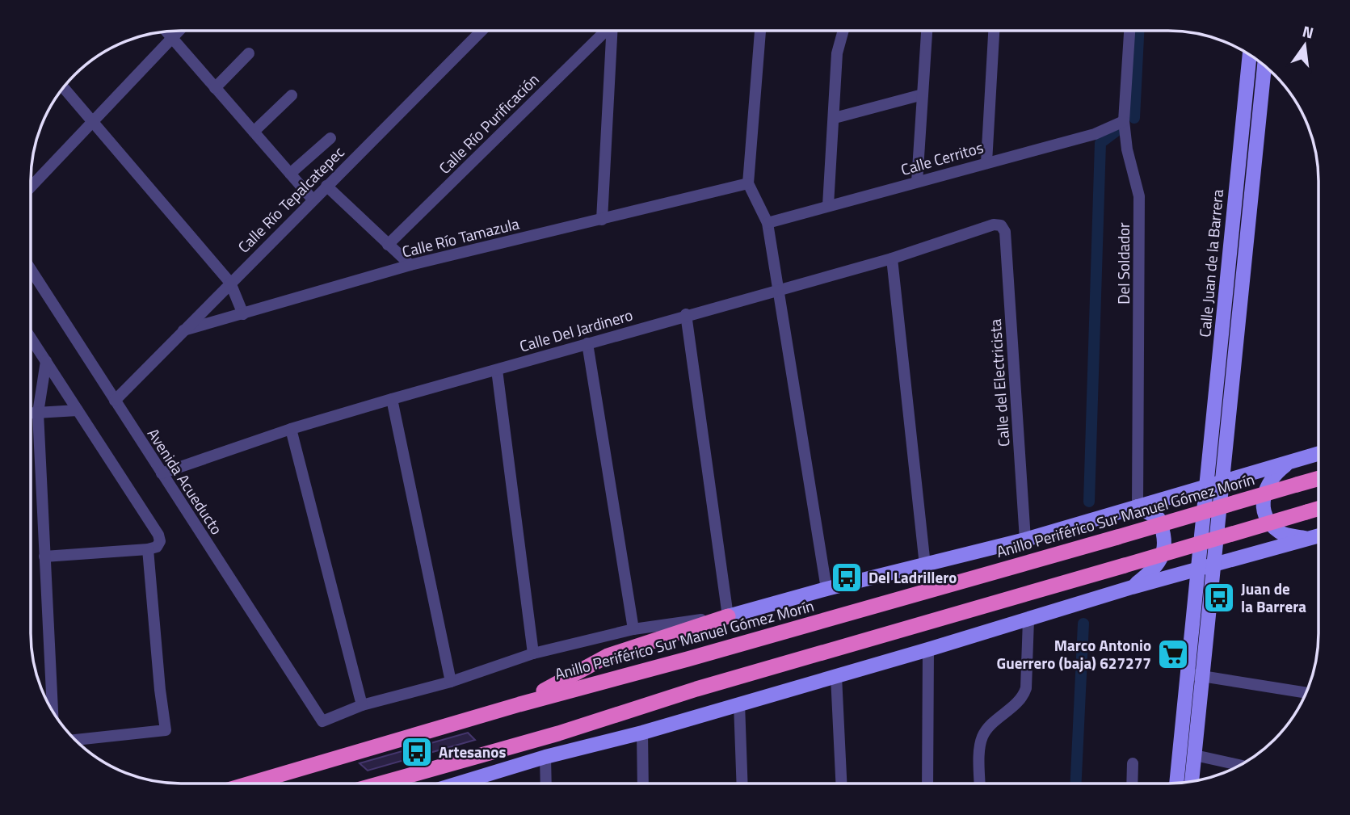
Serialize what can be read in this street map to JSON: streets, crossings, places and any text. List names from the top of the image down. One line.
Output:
{"streets":{"highway":["Anillo Periférico Sur Manuel Gómez Morín"],"main road":["Calle Juan de la Barrera"],"street":["Calle Río Purificación","Calle Cerritos","Calle Río Tepalcatepec","Calle Río Tamazula","Del Soldador","Calle Del Jardinero","Calle del Electricista","Avenida Acueducto"]},"crossings":[["Calle Cerritos","Del Soldador"],["Calle Río Tepalcatepec","Calle Río Tamazula"],["Calle Río Tepalcatepec","Avenida Acueducto"],["Calle Del Jardinero","Calle del Electricista"],["Calle Del Jardinero","Avenida Acueducto"]],"places":{"bus stop":["Del Ladrillero","Juan de la Barrera","Artesanos"],"supermarket":["Marco Antonio Guerrero (baja) 627277"]},"north":"top"}
